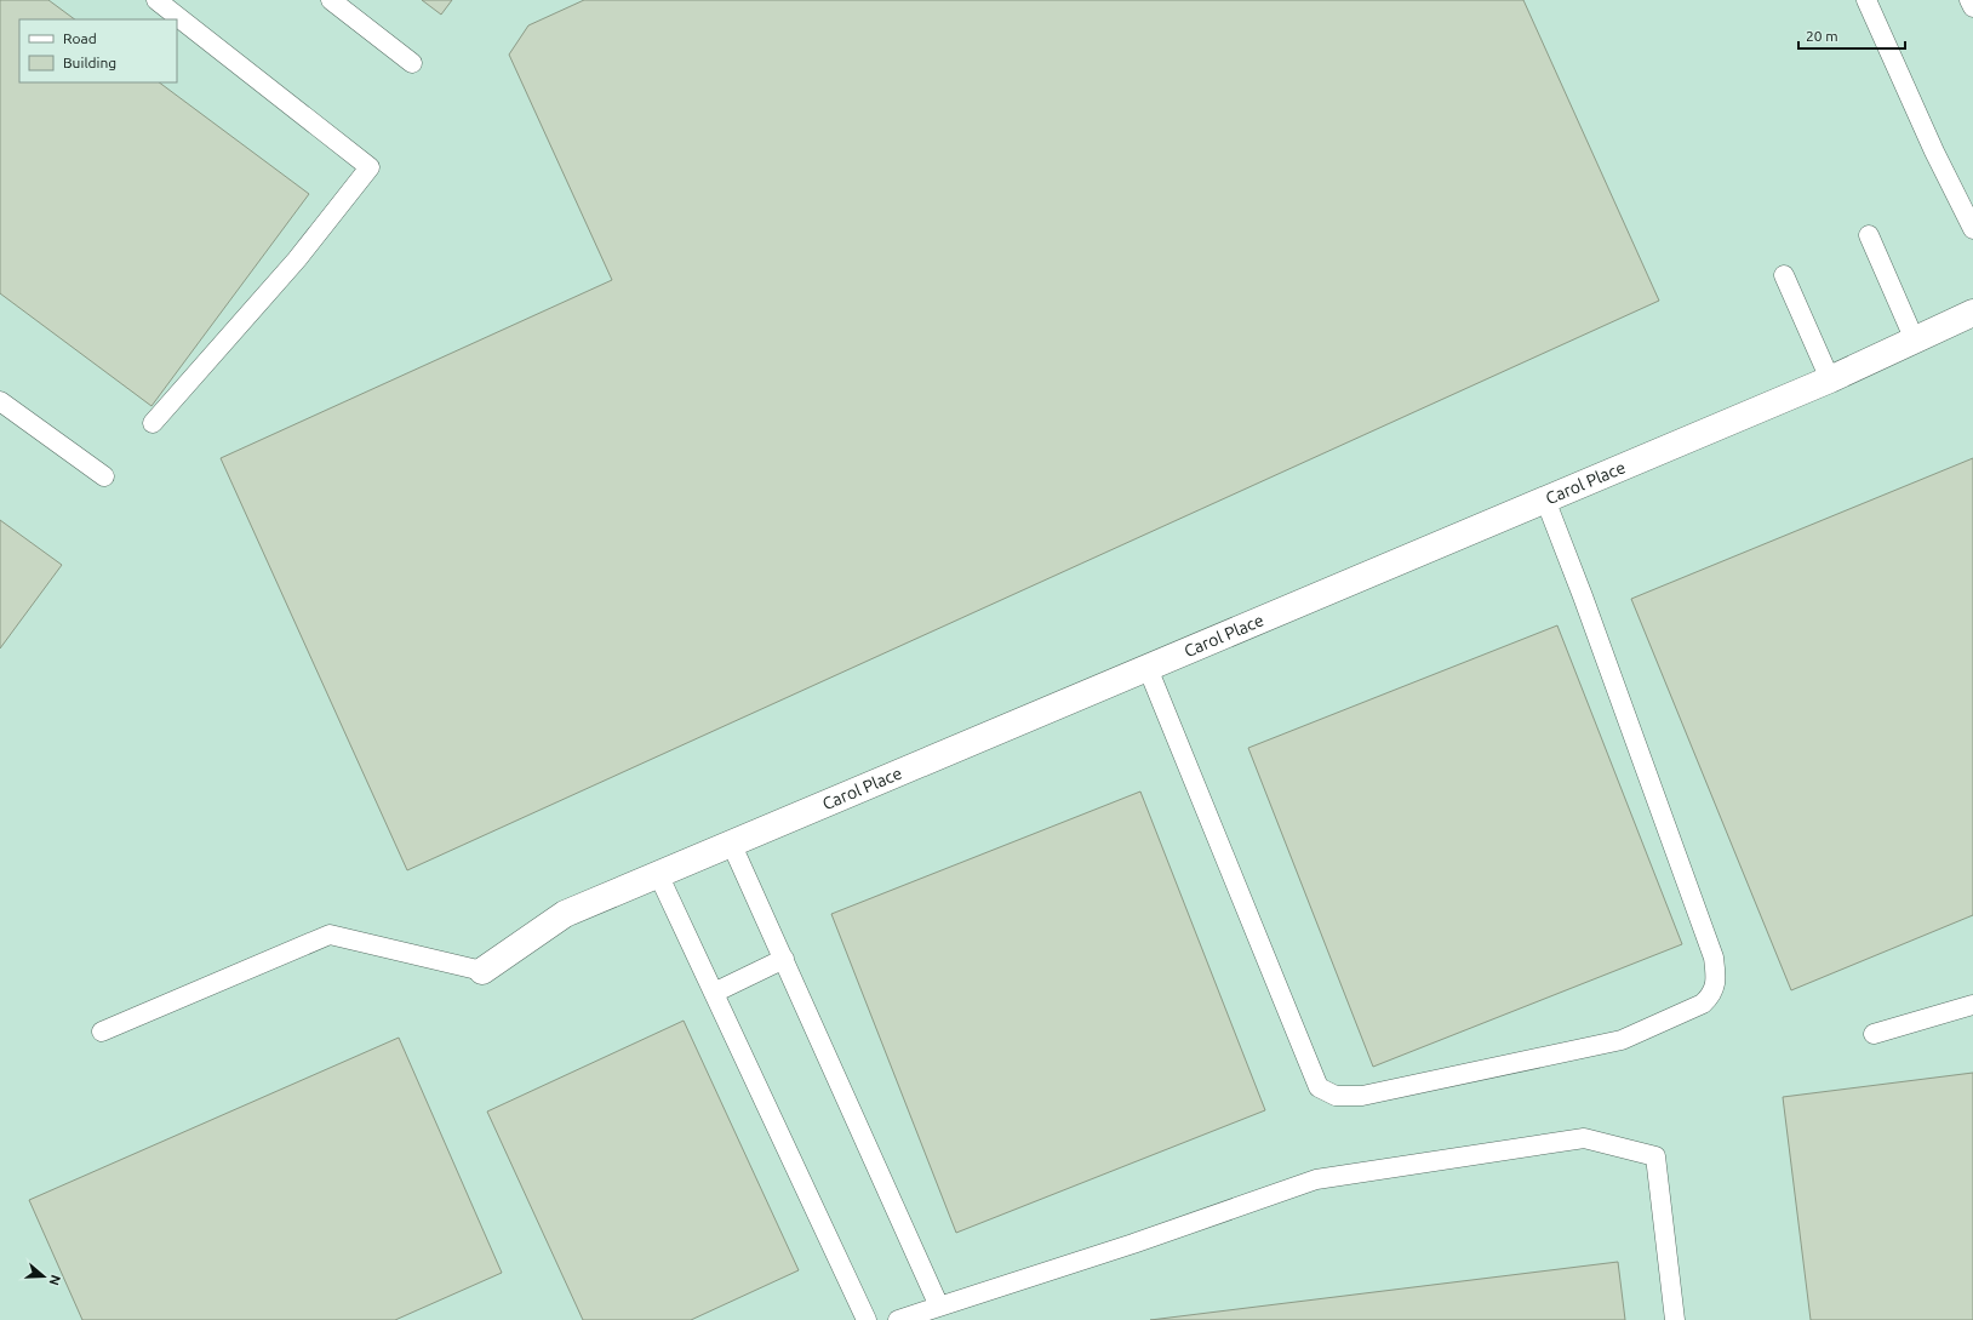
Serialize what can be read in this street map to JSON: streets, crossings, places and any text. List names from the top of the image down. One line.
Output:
{"streets":{"street":["Carol Place"]},"legend":["Road","Building"],"scale_bar":"20 m","north":"right"}
